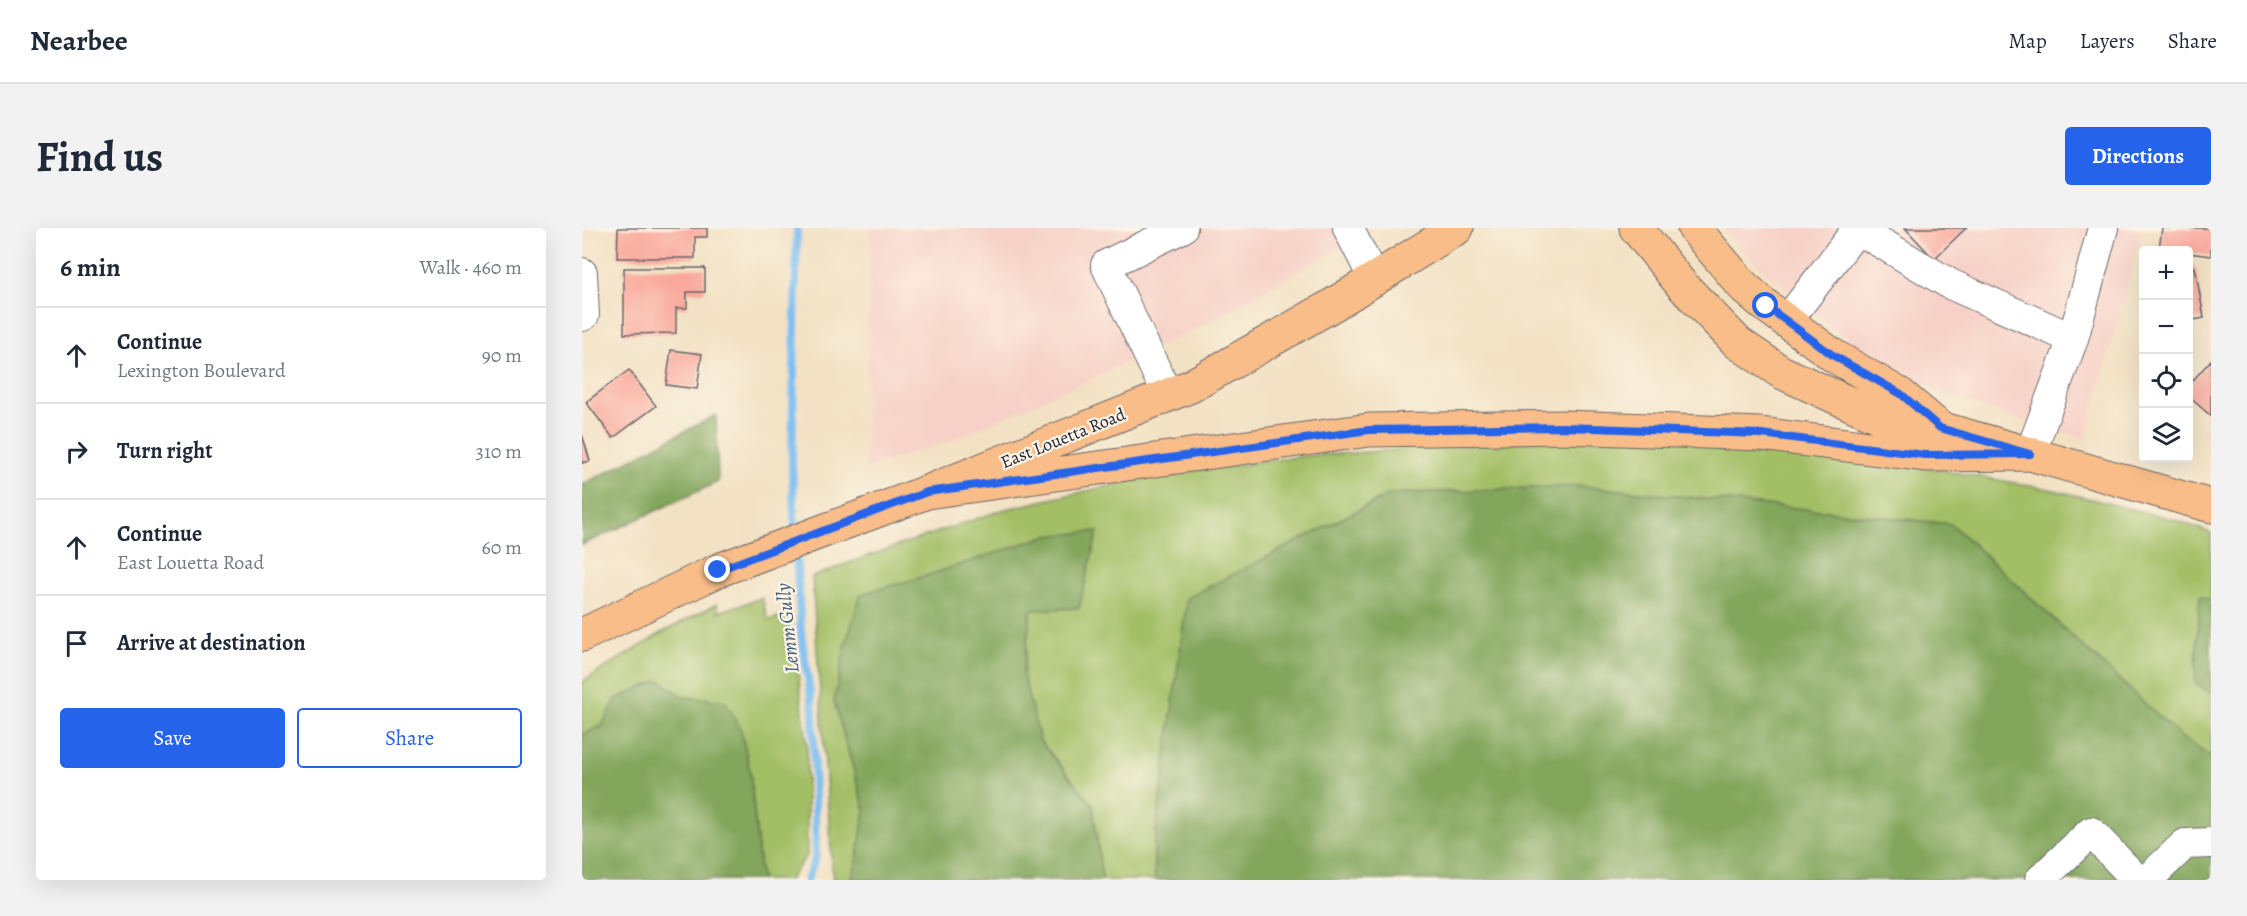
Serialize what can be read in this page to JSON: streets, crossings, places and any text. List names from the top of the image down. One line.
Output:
{"streets":{"main road":["East Louetta Road"]},"water":["Lemm Gully"],"page":{"header":"Nearbee","nav":["Map","Layers","Share"],"buttons":["Directions",["Save","Share"]],"title":"Find us","heading":["6 min","Walk · 460 m"],"map_buttons":["+","−"],"list":[["Continue","Lexington Boulevard","90 m"],["Turn right","310 m"],["Continue","East Louetta Road","60 m"],"Arrive at destination"]}}
